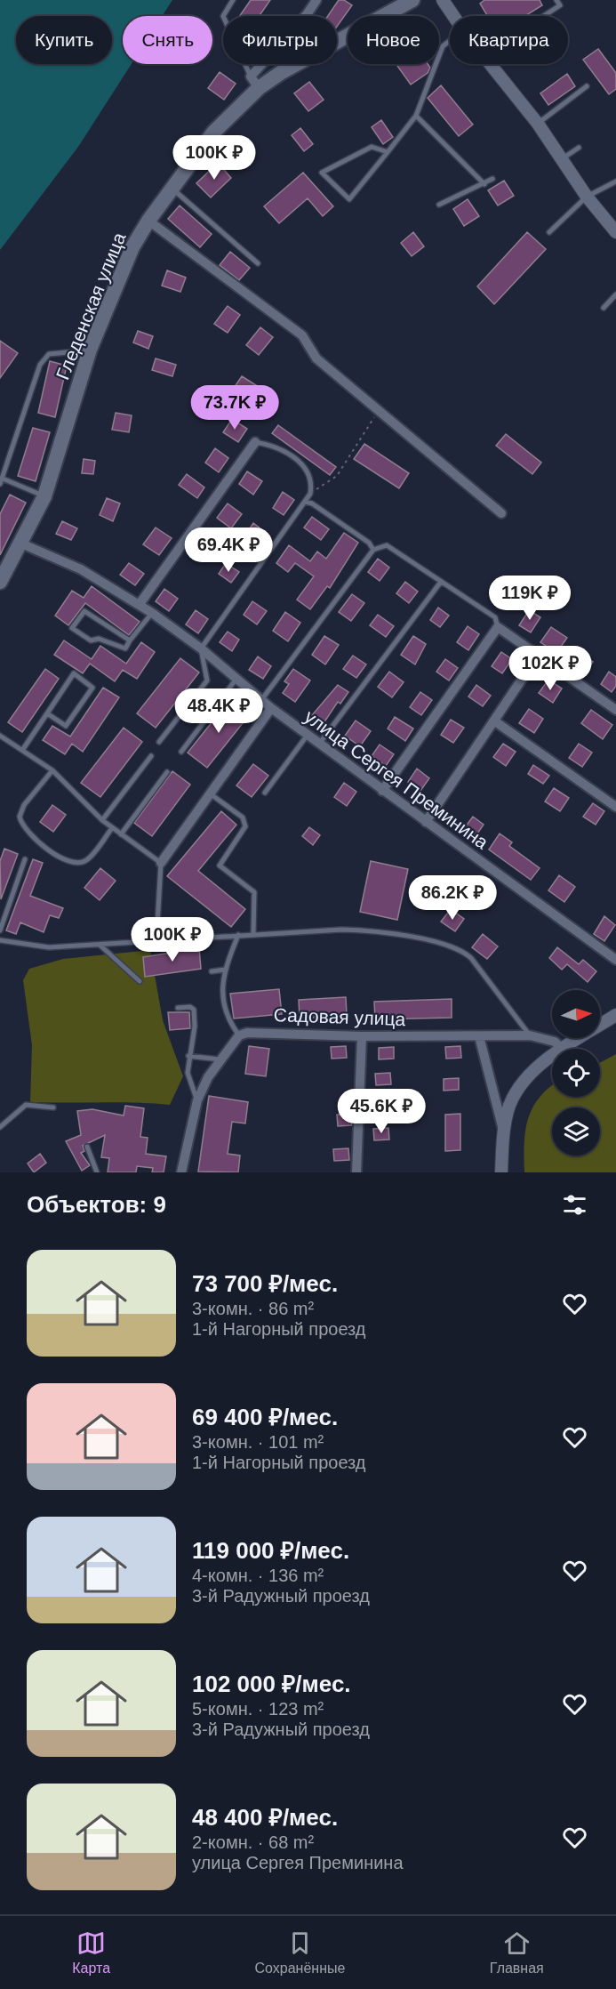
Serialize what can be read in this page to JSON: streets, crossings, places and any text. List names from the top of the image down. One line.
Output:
{"streets":{"main road":["Гледенская улица"],"street":["улица Сергея Преминина","Садовая улица"]},"crossings":[["Гледенская улица","улица Сергея Преминина"]],"north":"right","page":{"chip":["Купить","Снять","Фильтры","Новое","Квартира"],"price":["100K ₽","73.7K ₽","69.4K ₽","119K ₽","102K ₽","48.4K ₽","86.2K ₽","100K ₽","45.6K ₽"],"heading":"Объектов: 9","list":[{"name":"73 700 ₽/мес.","note":"3-комн. · 86 m² · 1-й Нагорный проезд"},{"name":"69 400 ₽/мес.","note":"3-комн. · 101 m² · 1-й Нагорный проезд"},{"name":"119 000 ₽/мес.","note":"4-комн. · 136 m² · 3-й Радужный проезд"},{"name":"102 000 ₽/мес.","note":"5-комн. · 123 m² · 3-й Радужный проезд"},{"name":"48 400 ₽/мес.","note":"2-комн. · 68 m² · улица Сергея Преминина"}],"tabs":["Карта","Сохранённые","Главная"]}}
